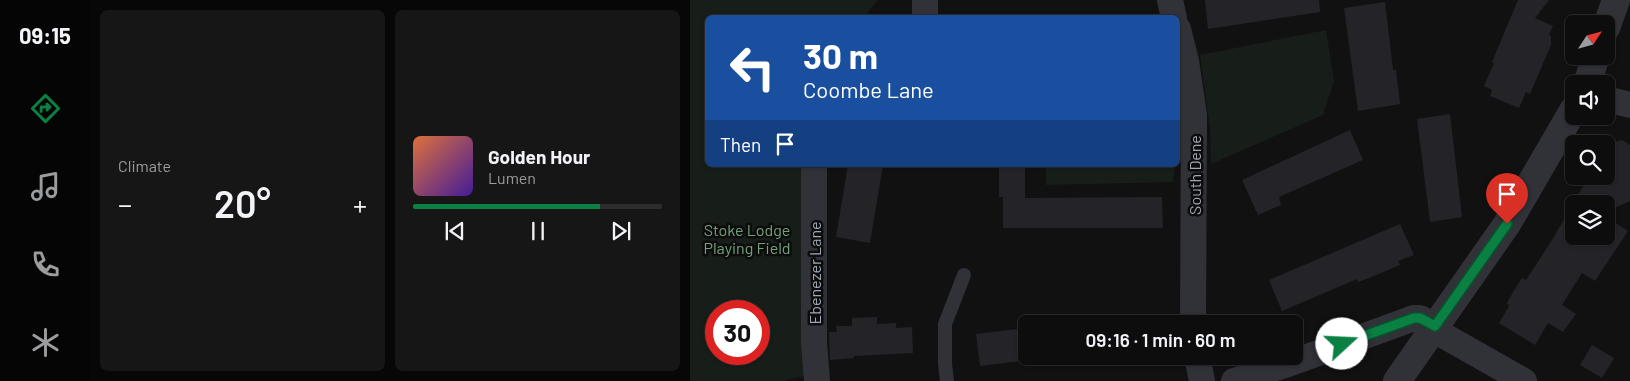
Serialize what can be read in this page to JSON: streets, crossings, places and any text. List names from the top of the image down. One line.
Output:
{"streets":{"street":["South Dene","Ebenezer Lane"]},"parks":["Stoke Lodge Playing Field"],"north":"top right","page":{"tabs":"09:15","tile":"Climate","turn":["30 m","Coombe Lane"],"then":"Then","song":["Golden Hour","Lumen"],"heat":["−","20°","+"],"limit":"30","trip":"09:16 · 1 min · 60 m"}}
